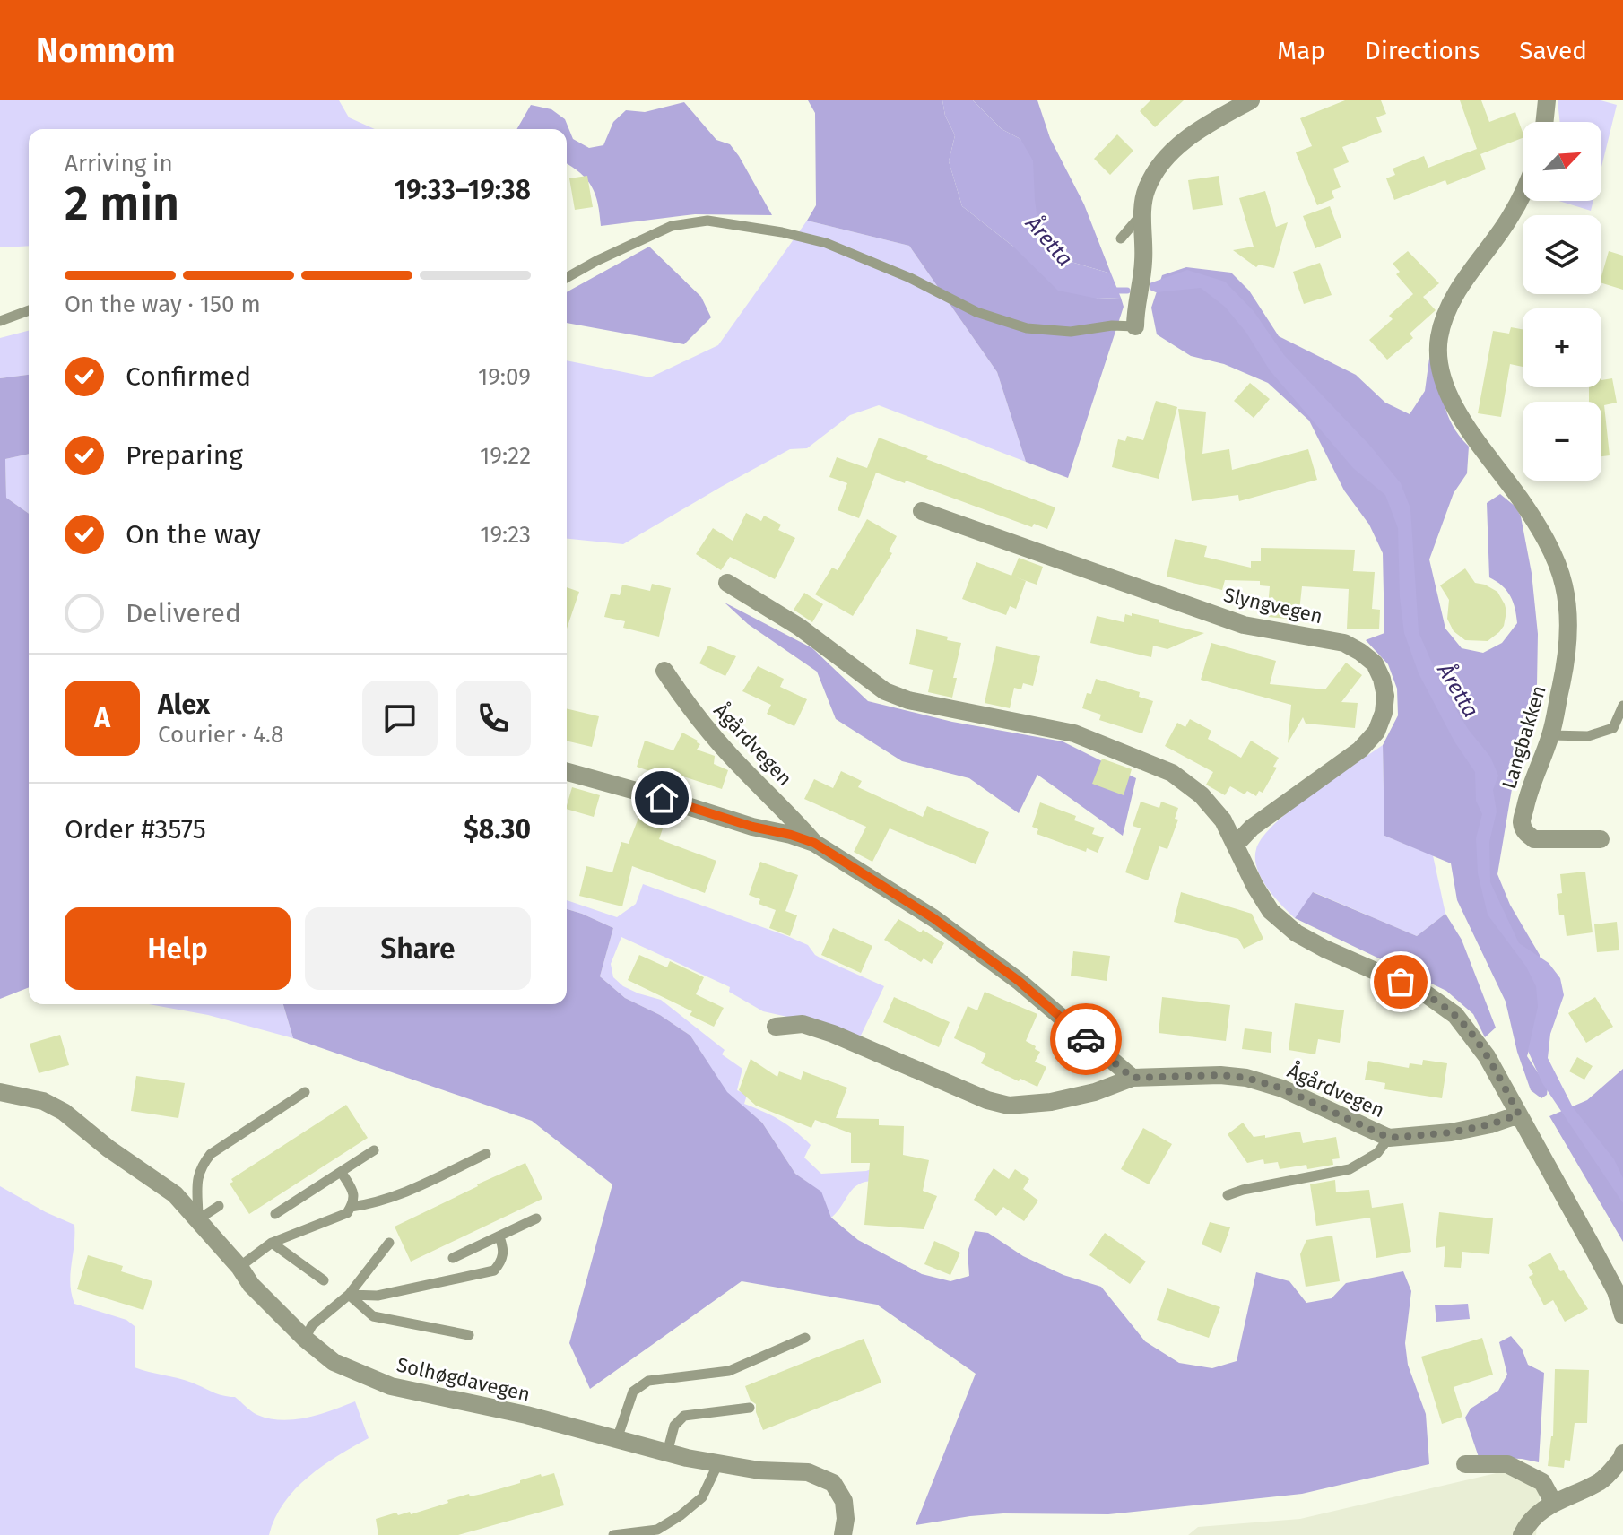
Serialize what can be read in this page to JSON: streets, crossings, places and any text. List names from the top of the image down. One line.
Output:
{"streets":{"street":["Slyngvegen","Langbakken","Ågårdvegen","Solhøgdavegen"]},"water":["Åretta"],"north":"top right","page":{"header":"Nomnom","nav":["Map","Directions","Saved"],"map_buttons":["+","−"],"heading":["2 min","Arriving in","19:33–19:38"],"panel":["Alex","Courier · 4.8","Order #3575","$8.30"],"bar":"On the way · 150 m","list":[["Confirmed","19:09"],["Preparing","19:22"],["On the way","19:23"],"Delivered"],"round":"A","buttons":["Help","Share"]}}
